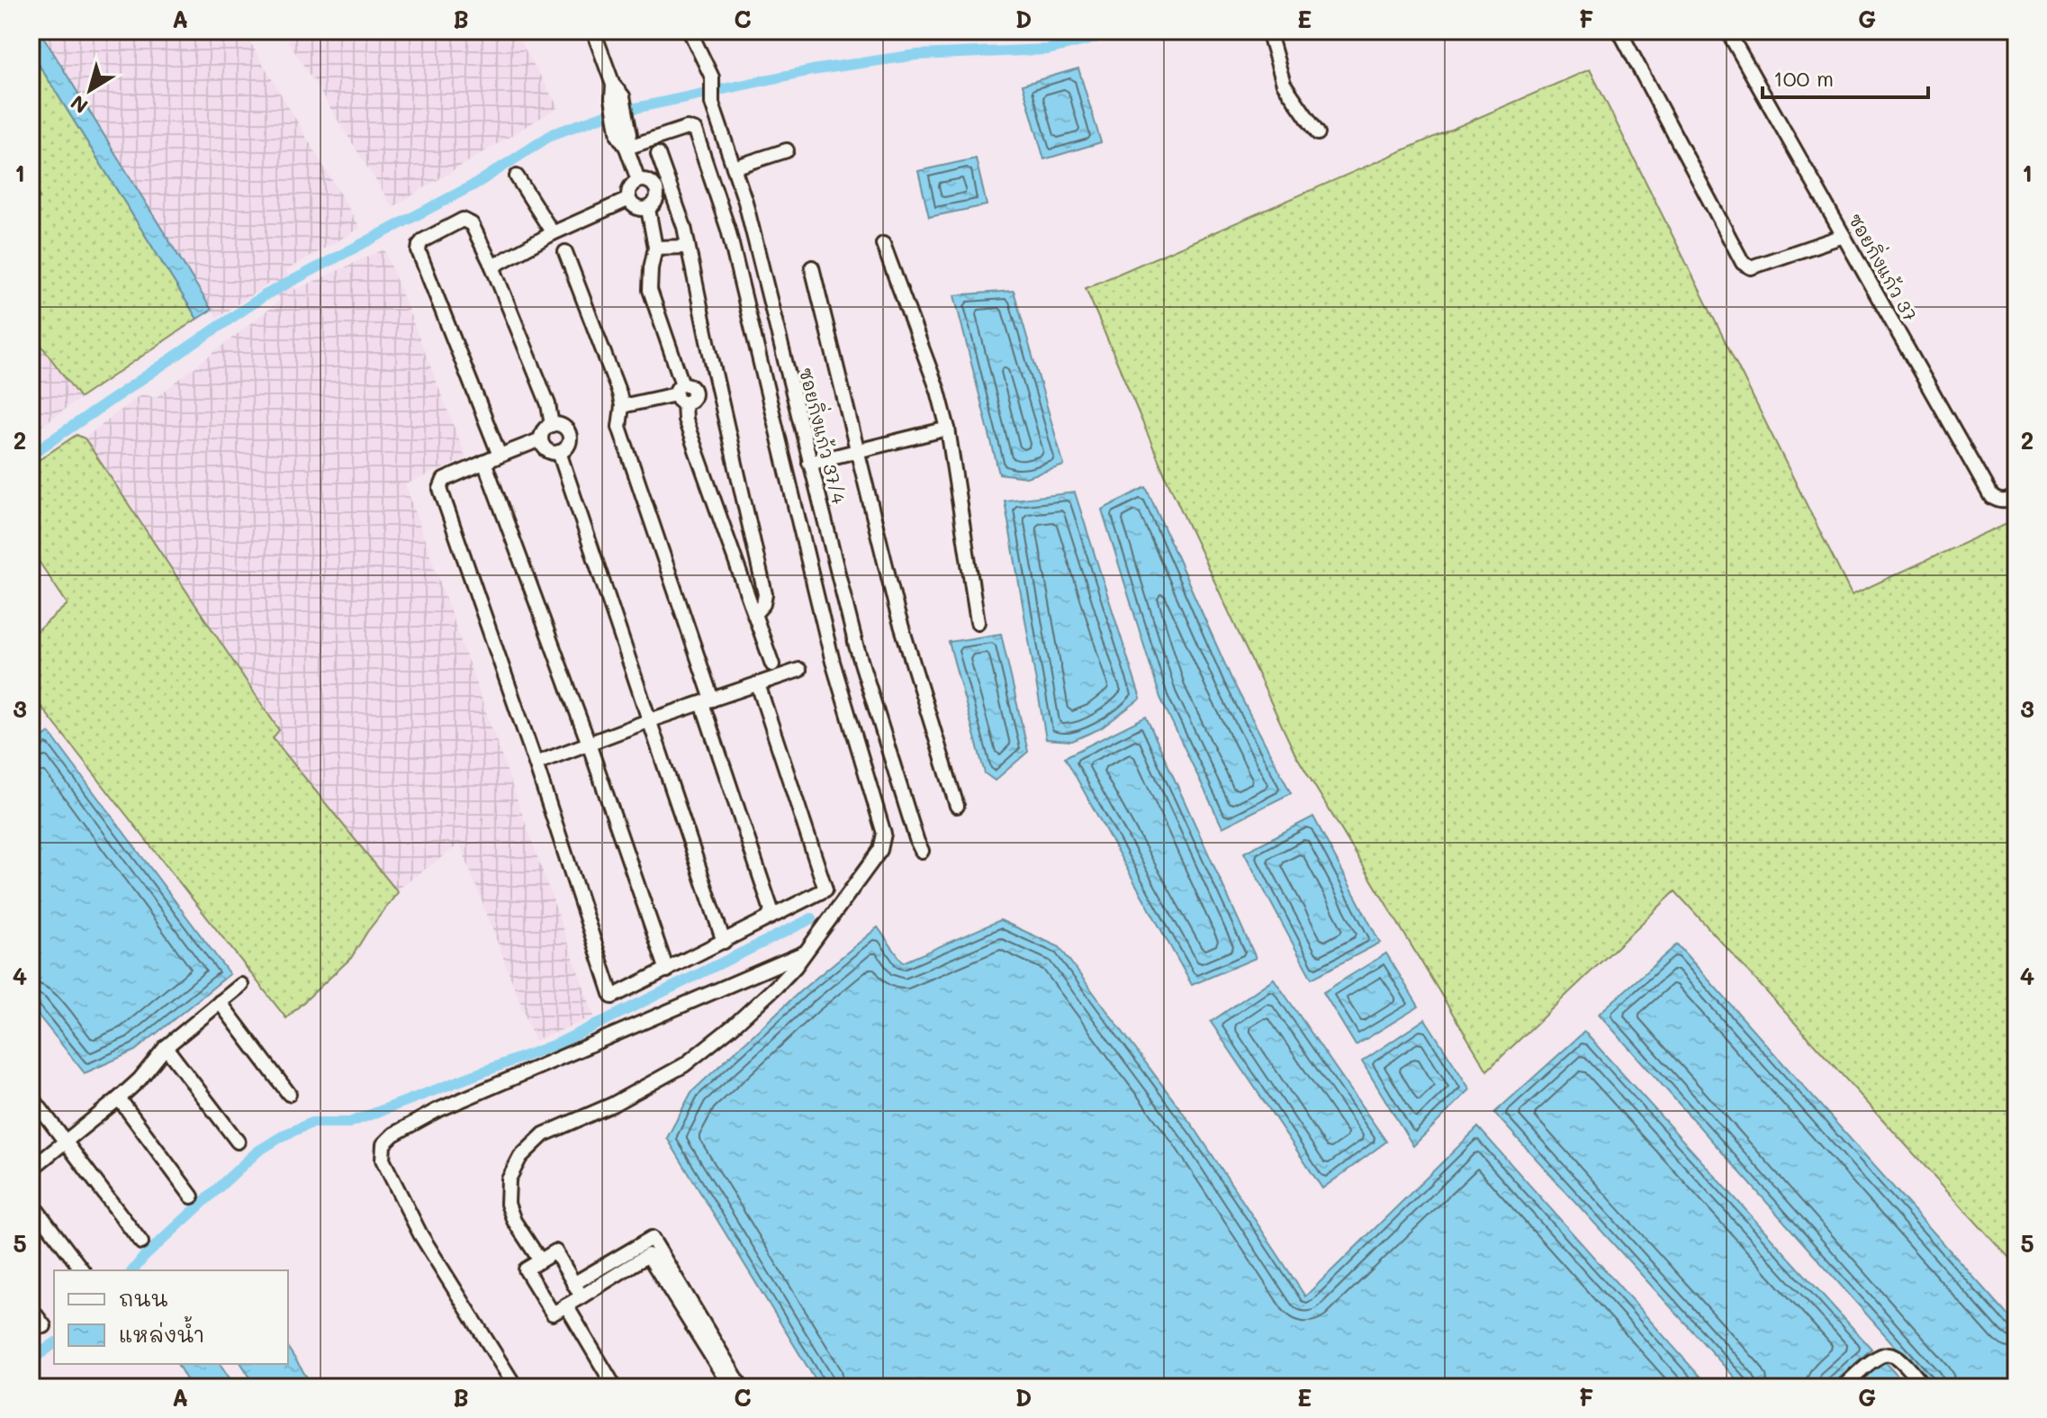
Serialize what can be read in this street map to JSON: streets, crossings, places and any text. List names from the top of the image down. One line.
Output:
{"streets":{"street":["ซอยกิ่งแก้ว 37","ซอยกิ่งแก้ว 37/4"]},"legend":["ถนน","แหล่งน้ำ"],"scale_bar":"100 m","north":"bottom left","grid":{"columns":["A","B","C","D","E","F","G"],"rows":["1","2","3","4","5"]}}
